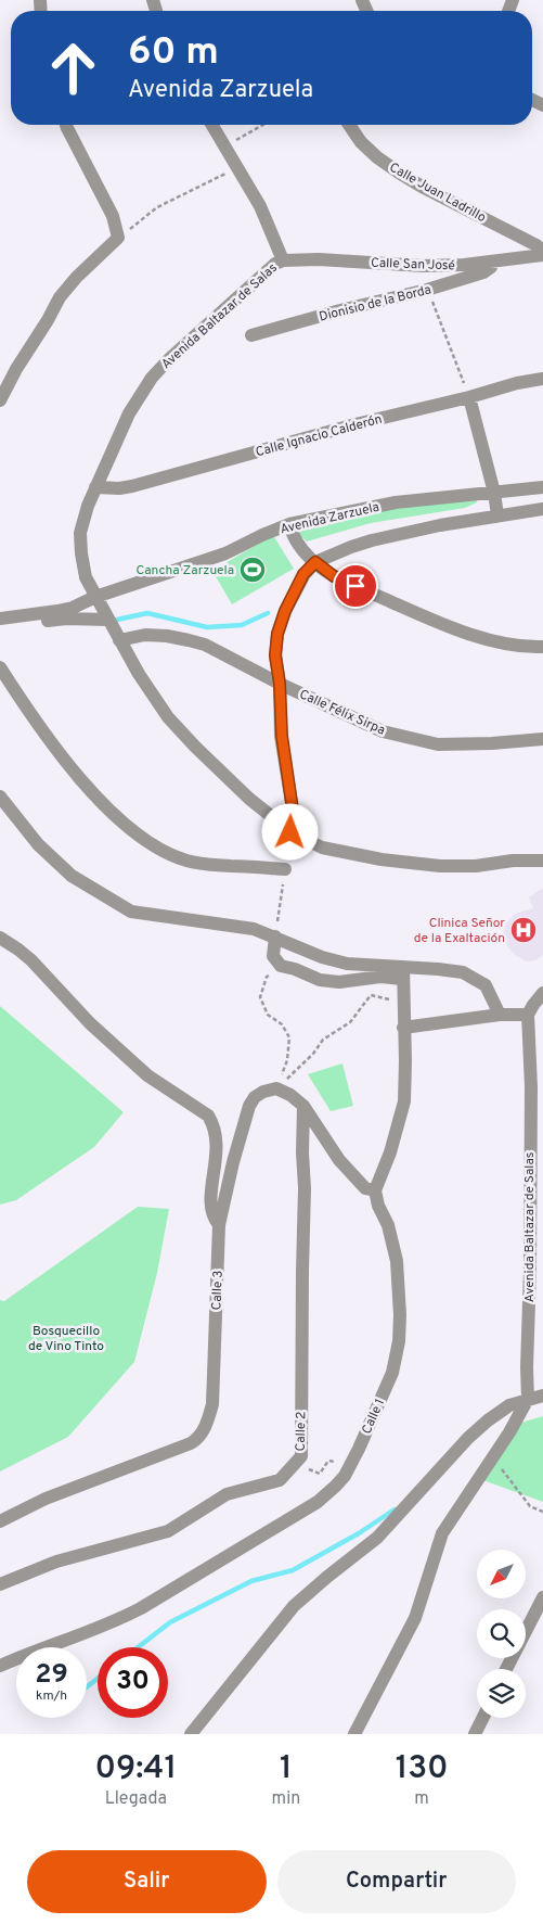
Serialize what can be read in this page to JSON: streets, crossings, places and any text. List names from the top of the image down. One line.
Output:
{"streets":{"street":["Calle Juan Ladrillo","Calle San José","Dionisio de la Borda","Avenida Baltazar de Salas","Calle Ignacio Calderón","Avenida Zarzuela","Calle Félix Sirpa","Calle 3","Calle 1","Calle 2"]},"crossings":[["Calle San José","Dionisio de la Borda"],["Calle San José","Avenida Baltazar de Salas"],["Avenida Baltazar de Salas","Calle Ignacio Calderón"],["Avenida Baltazar de Salas","Avenida Zarzuela"],["Avenida Baltazar de Salas","Calle Félix Sirpa"]],"parks":["Bosquecillo de Vino Tinto"],"places":{"sports":["Cancha Zarzuela"],"hospital":["Clinica Señor de la Exaltación"]},"north":"bottom left","page":{"turn":["60 m","Avenida Zarzuela"],"speed":"29 km/h","limit":"30","eta":["09:41","Llegada","1","min","130","m"],"buttons":["Salir","Compartir"]}}
